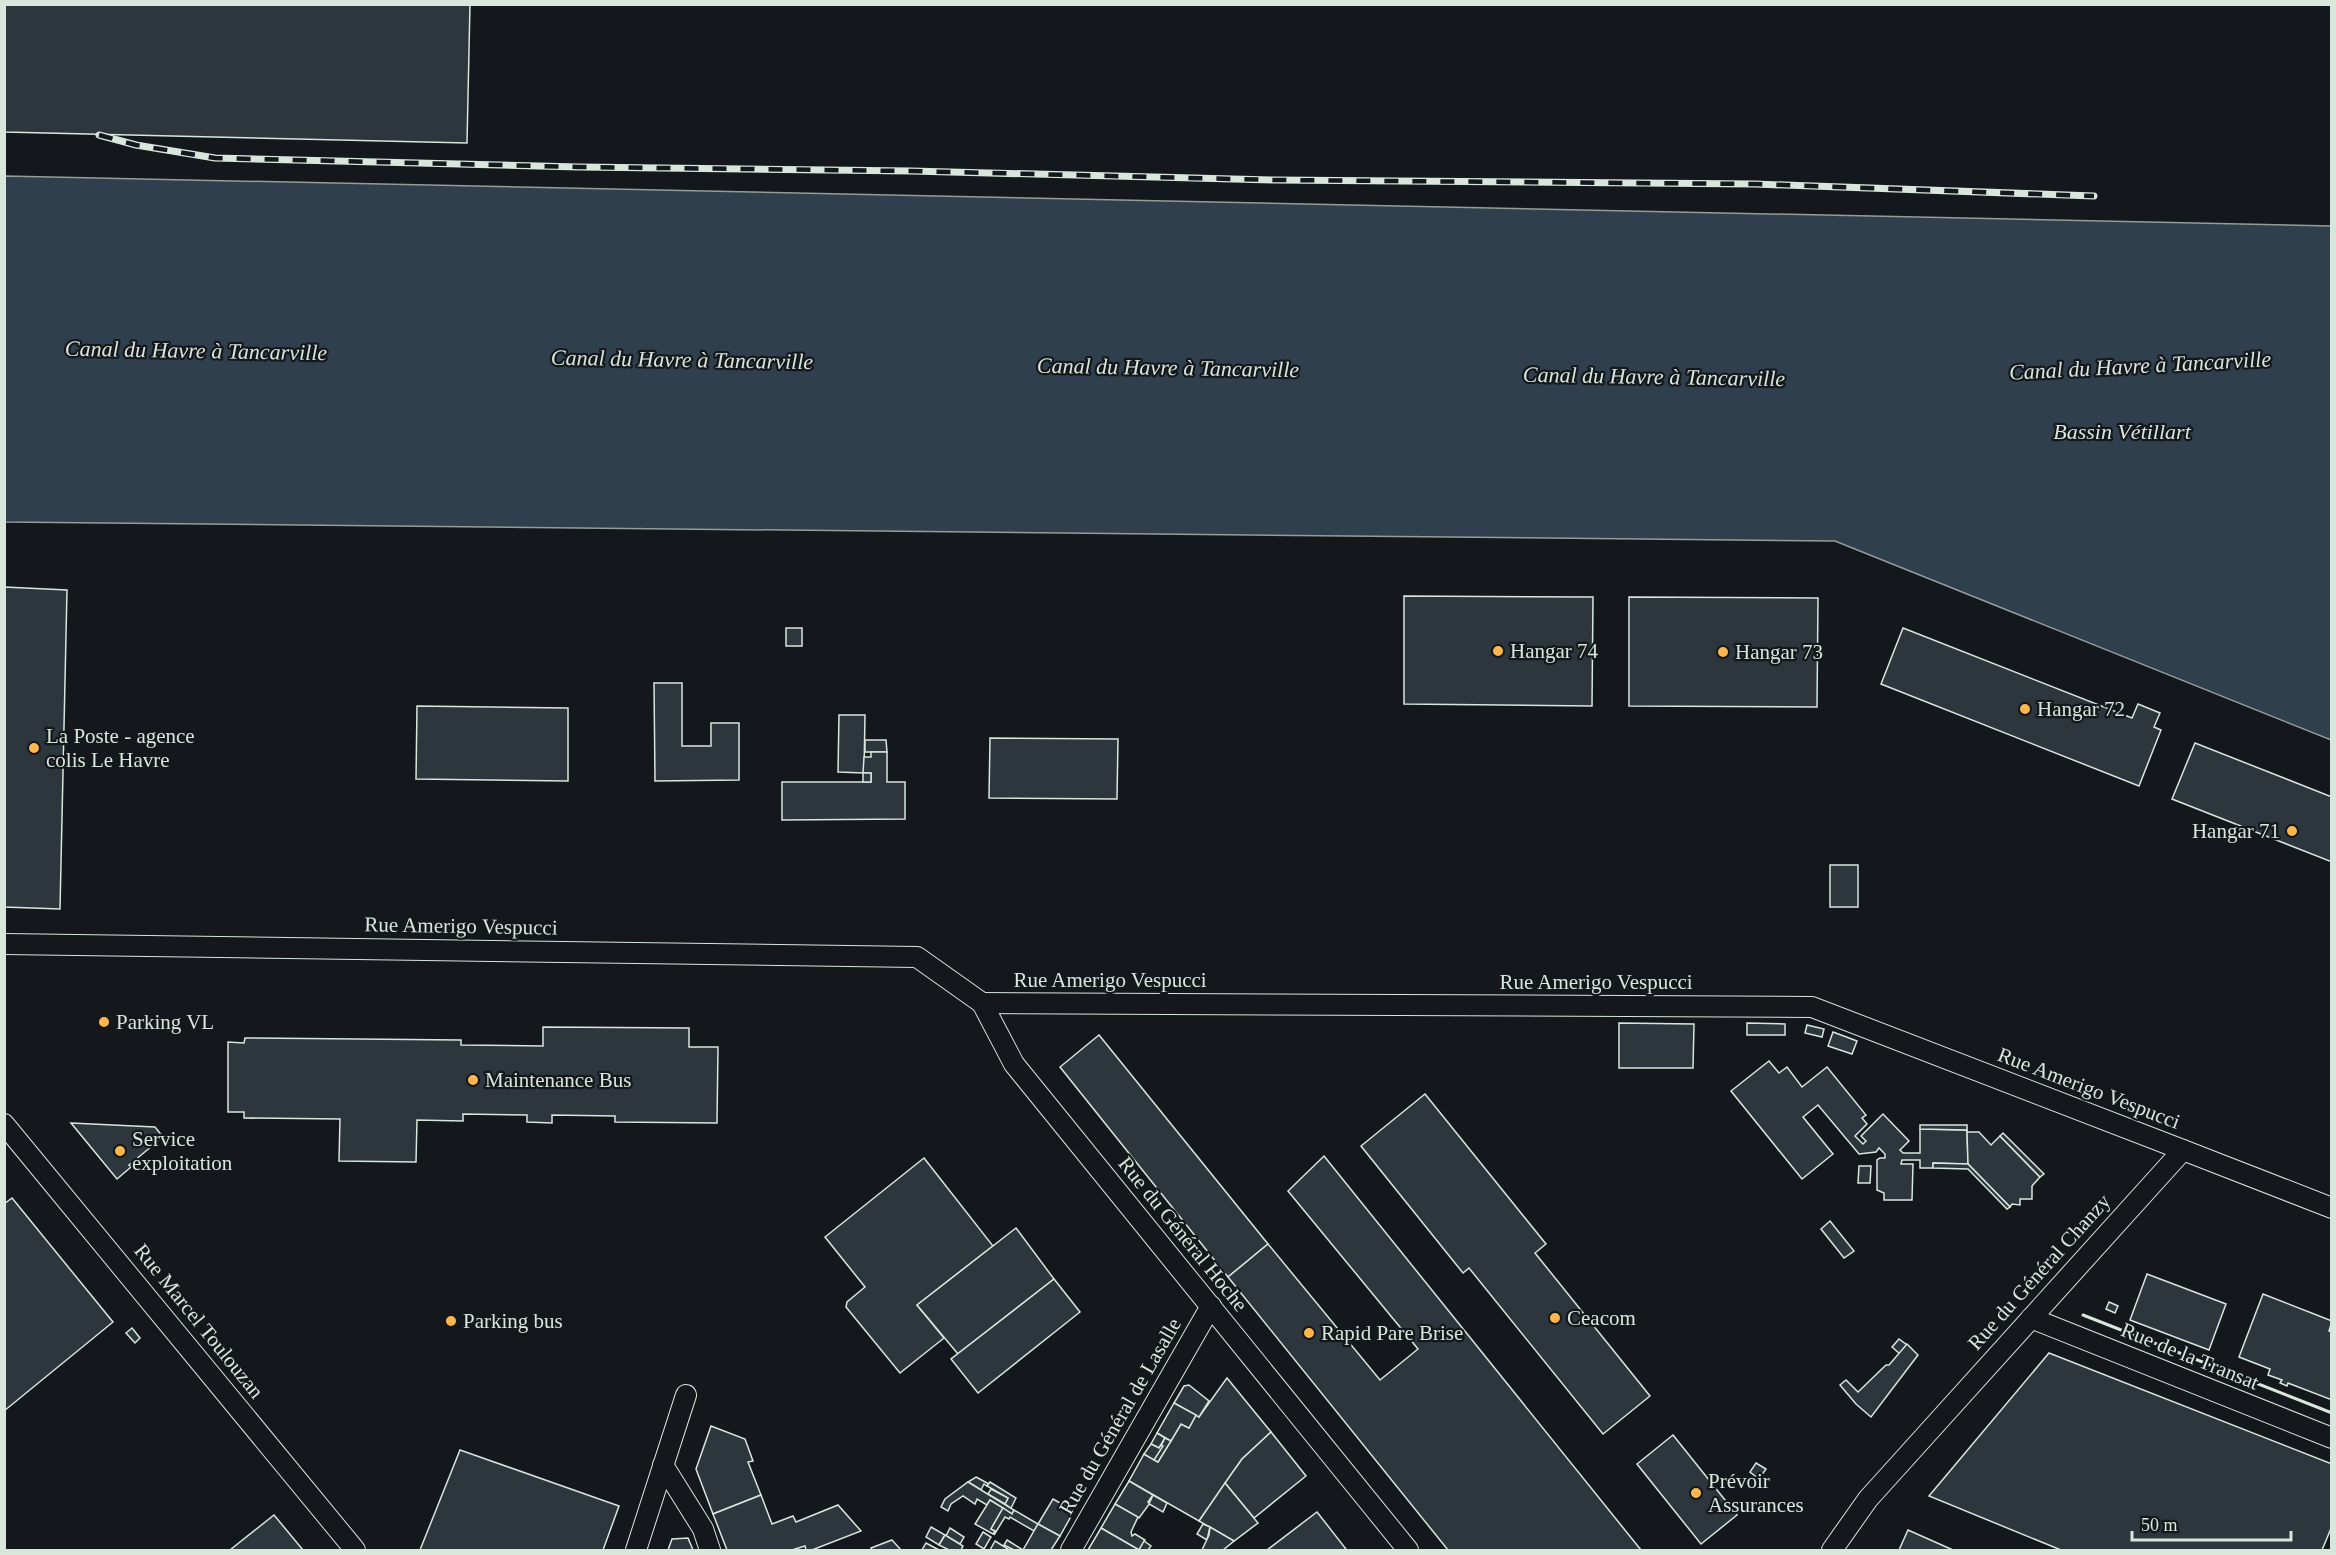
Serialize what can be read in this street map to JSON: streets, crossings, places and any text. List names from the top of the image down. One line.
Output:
{"streets":{"street":["Rue Amerigo Vespucci","Rue du Général Hoche","Rue du Général Chanzy","Rue Marcel Toulouzan","Rue de la Transat","Rue du Général de Lasalle"]},"crossings":[["Rue Amerigo Vespucci","Rue du Général Hoche"],["Rue Amerigo Vespucci","Rue du Général Chanzy"],["Rue du Général Hoche","Rue du Général de Lasalle"],["Rue du Général Chanzy","Rue de la Transat"]],"water":["Canal du Havre à Tancarville","Bassin Vétillart"],"places":["Hangar 74","Hangar 73","Hangar 72","La Poste - agence colis Le Havre","Hangar 71","Parking VL","Maintenance Bus","Service exploitation","Ceacom","Parking bus","Rapid Pare Brise","Prévoir Assurances"],"scale_bar":"50 m"}
